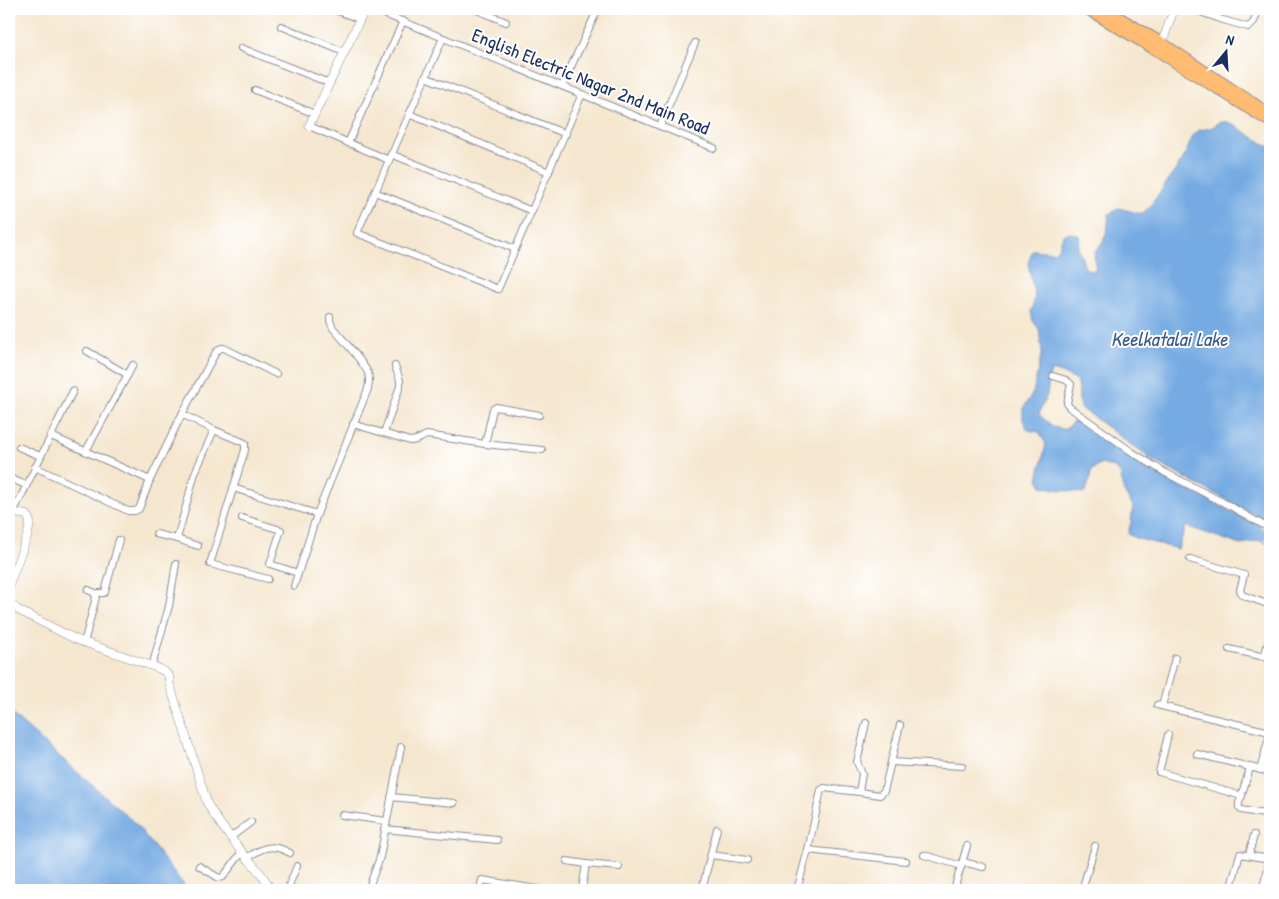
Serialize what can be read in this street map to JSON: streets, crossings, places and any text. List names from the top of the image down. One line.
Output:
{"streets":{"street":["English Electric Nagar 2nd Main Road"]},"water":["Keelkatalai Lake"],"north":"top"}
